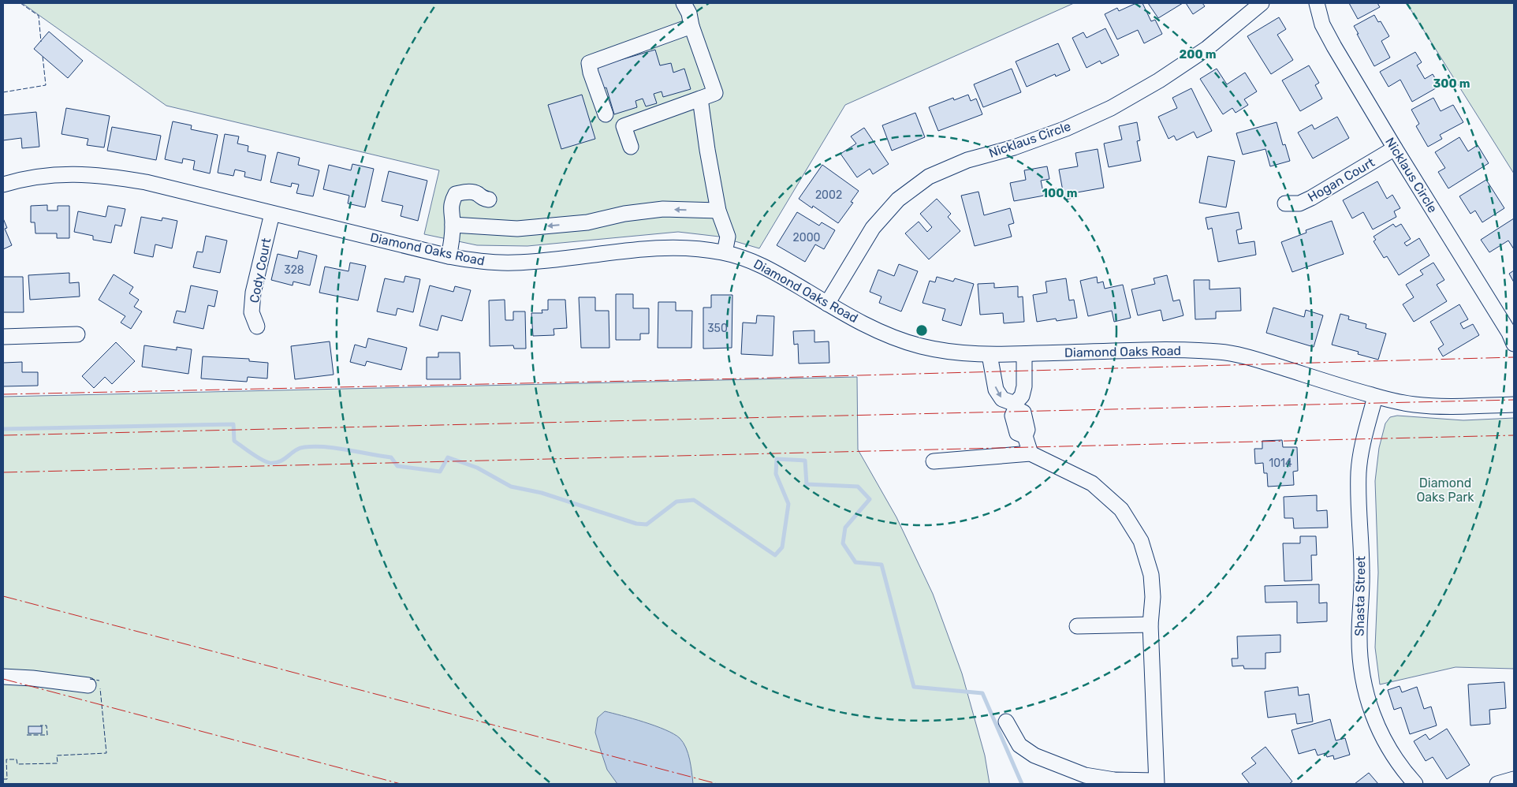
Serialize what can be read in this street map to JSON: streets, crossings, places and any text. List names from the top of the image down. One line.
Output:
{"streets":{"street":["Nicklaus Circle","Hogan Court","Diamond Oaks Road","Cody Court","Shasta Street"]},"crossings":[["Nicklaus Circle","Hogan Court"],["Nicklaus Circle","Diamond Oaks Road"],["Diamond Oaks Road","Cody Court"],["Diamond Oaks Road","Shasta Street"]],"parks":["Diamond Oaks Park"],"house_numbers":["2002","2000","328","350","1014"],"rings":["200 m","300 m","100 m"]}
